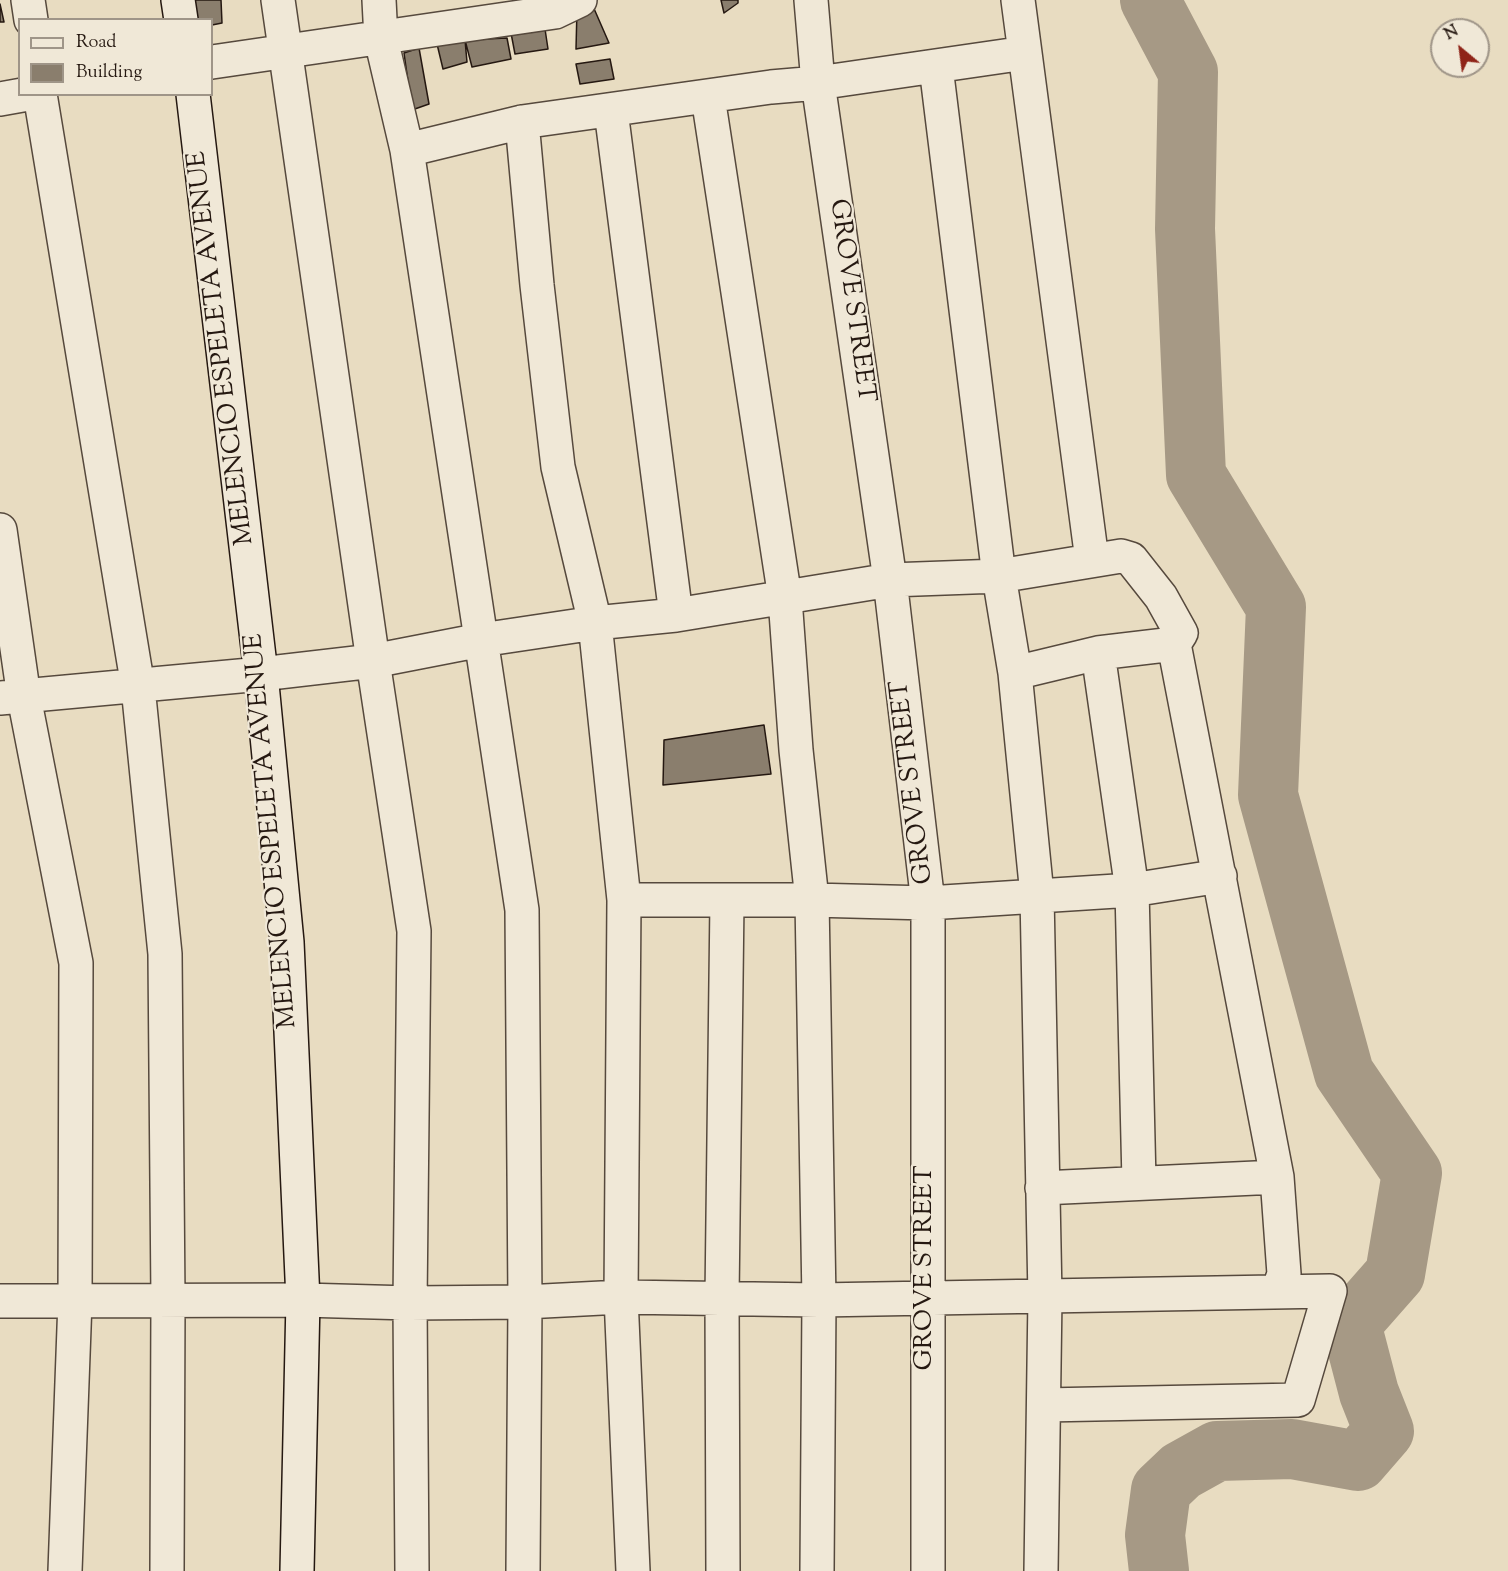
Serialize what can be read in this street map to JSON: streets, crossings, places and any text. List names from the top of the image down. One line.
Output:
{"streets":{"street":["GROVE STREET","MELENCIO ESPELETA AVENUE"]},"legend":["Road","Building"],"north":"top left"}
